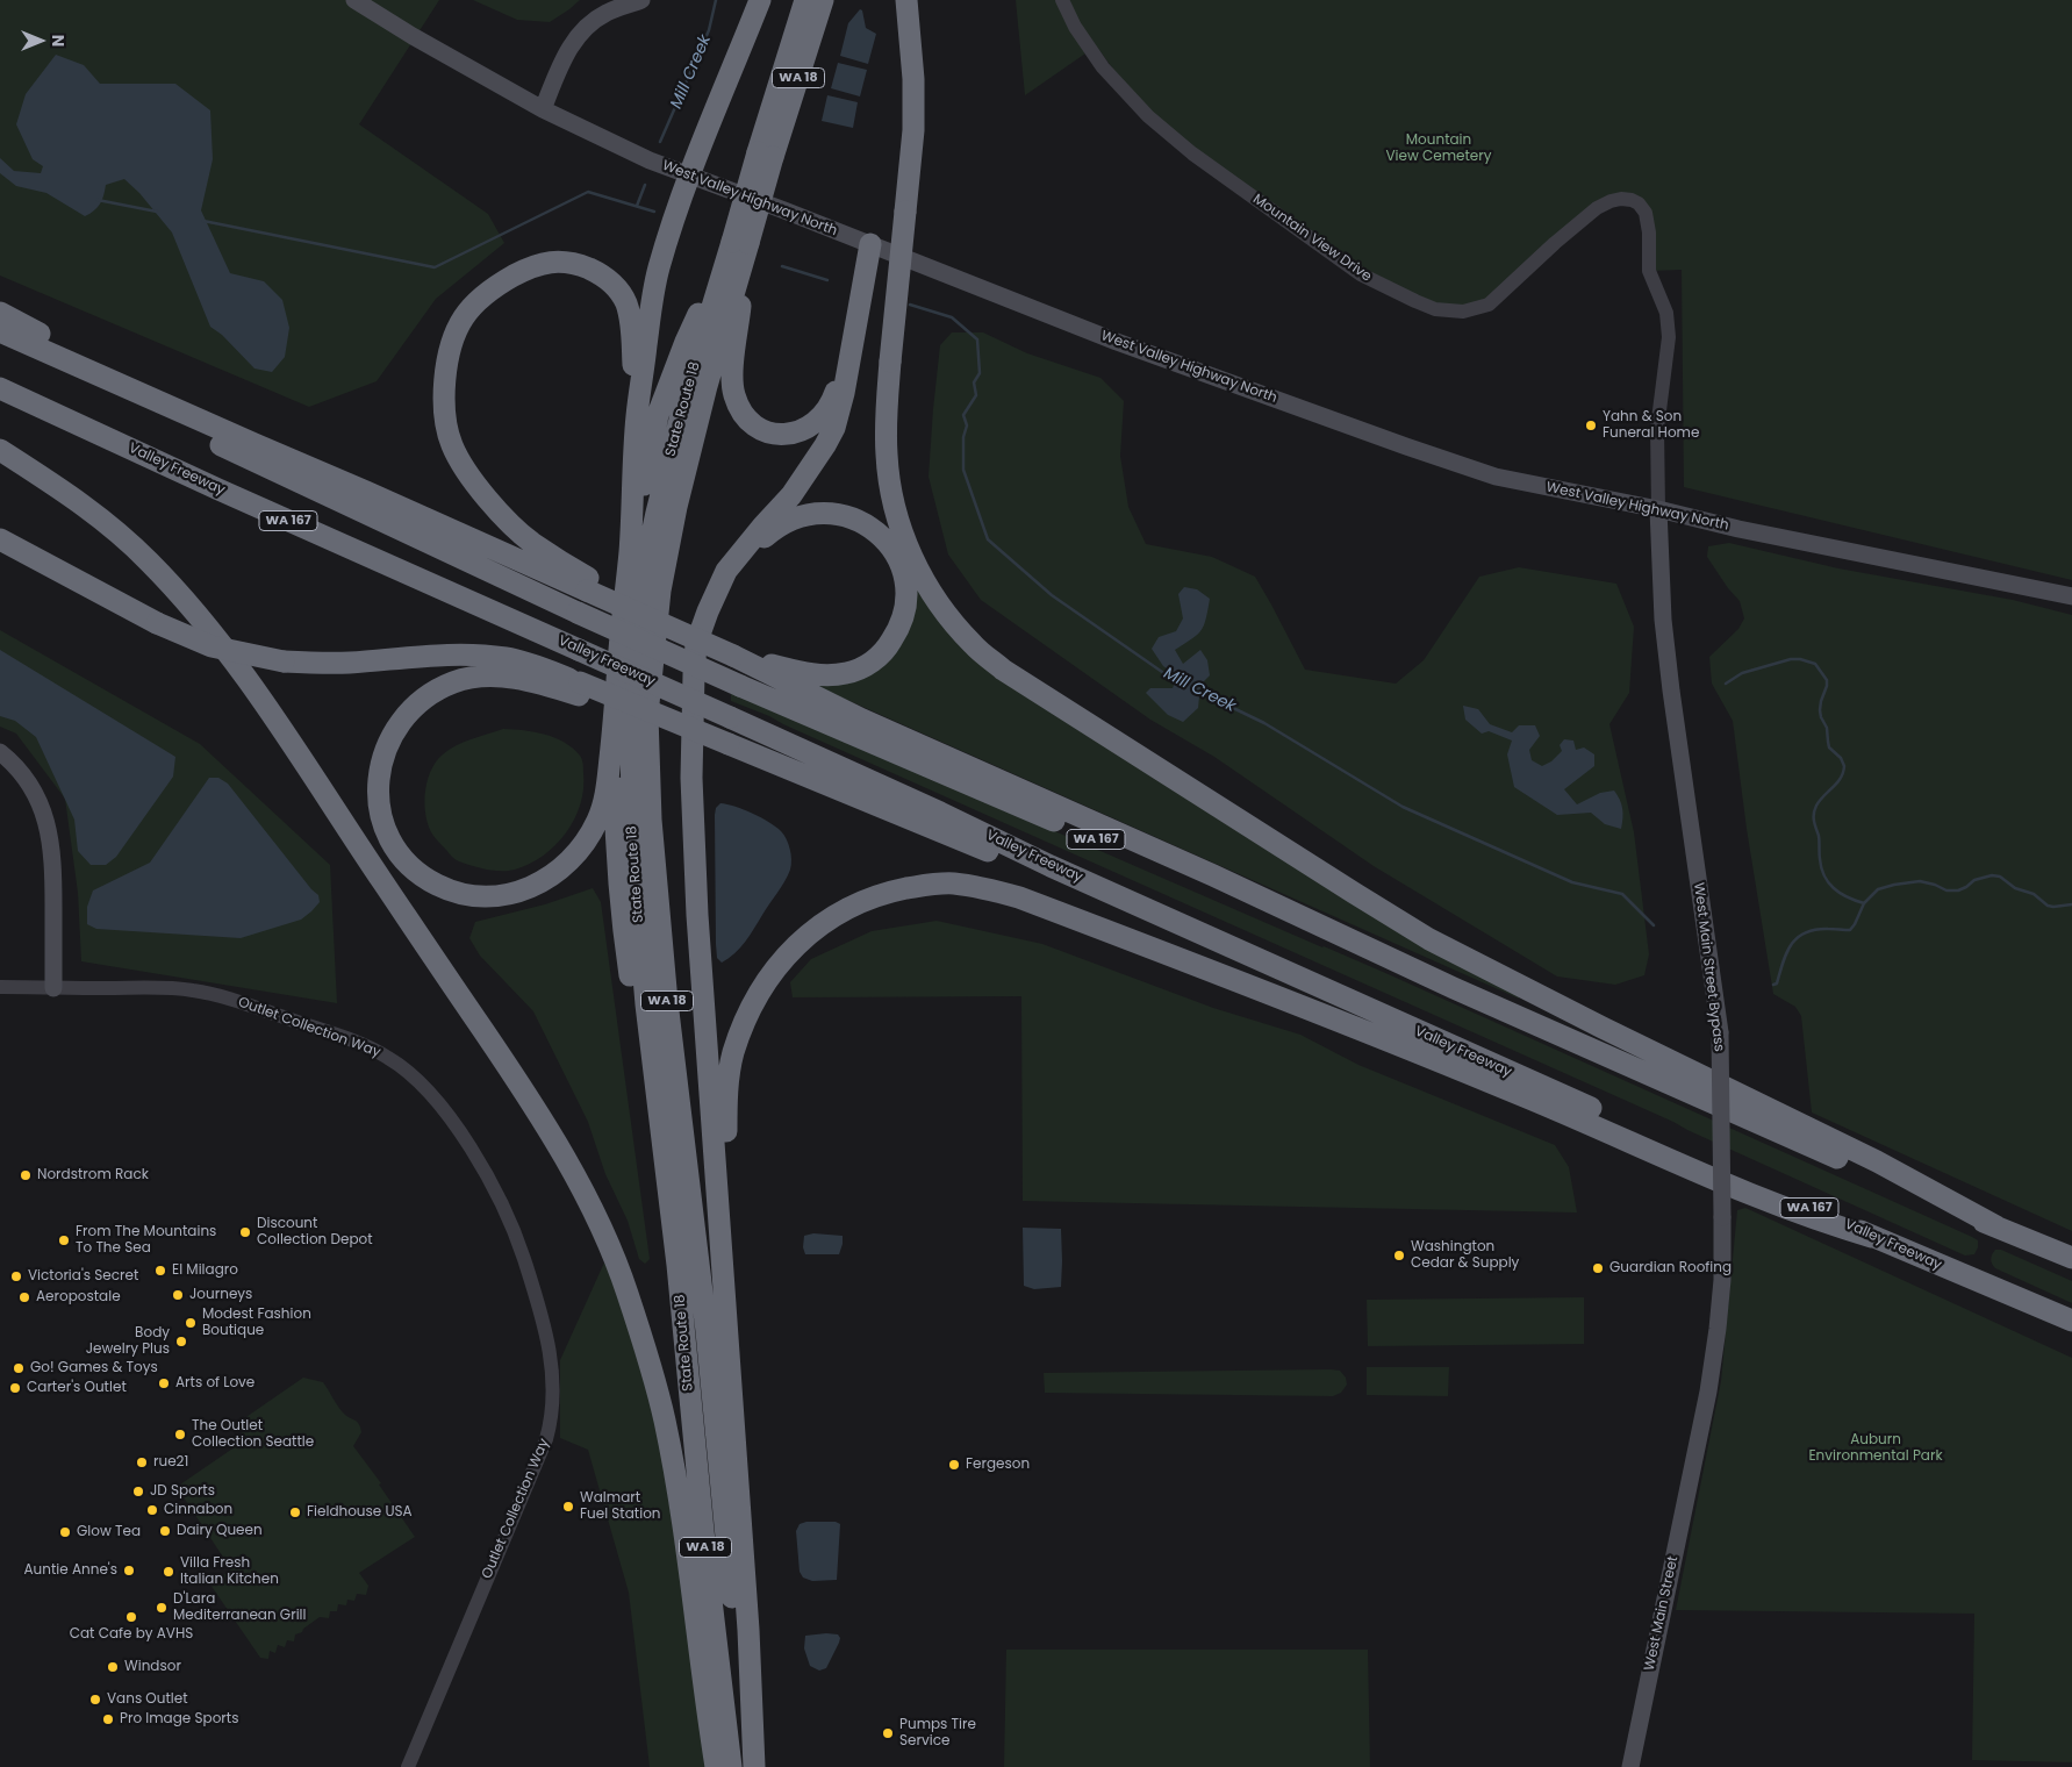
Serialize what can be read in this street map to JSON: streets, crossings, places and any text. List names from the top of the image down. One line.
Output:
{"streets":{"highway":["WA 18","State Route 18","Valley Freeway","WA 167"],"main road":["West Valley Highway North","West Main Street Bypass","West Main Street"],"street":["Mountain View Drive","Outlet Collection Way"]},"crossings":[["West Valley Highway North","Mountain View Drive"],["West Valley Highway North","West Main Street Bypass"],["Mountain View Drive","West Main Street Bypass"],["West Main Street Bypass","West Main Street"]],"water":["Mill Creek"],"parks":["Mountain View Cemetery","Auburn Environmental Park"],"places":["Yahn & Son Funeral Home","Nordstrom Rack","Discount Collection Depot","From The Mountains To The Sea","Washington Cedar & Supply","Guardian Roofing","El Milagro","Victoria's Secret","Journeys","Aeropostale","Modest Fashion Boutique","Body Jewelry Plus","Go! Games & Toys","Arts of Love","Carter's Outlet","The Outlet Collection Seattle","rue21","Fergeson","JD Sports","Walmart Fuel Station","Cinnabon","Fieldhouse USA","Dairy Queen","Glow Tea","Auntie Anne's","Villa Fresh Italian Kitchen","D'Lara Mediterranean Grill","Cat Cafe by AVHS","Windsor","Vans Outlet","Pro Image Sports","Pumps Tire Service"],"north":"right"}
